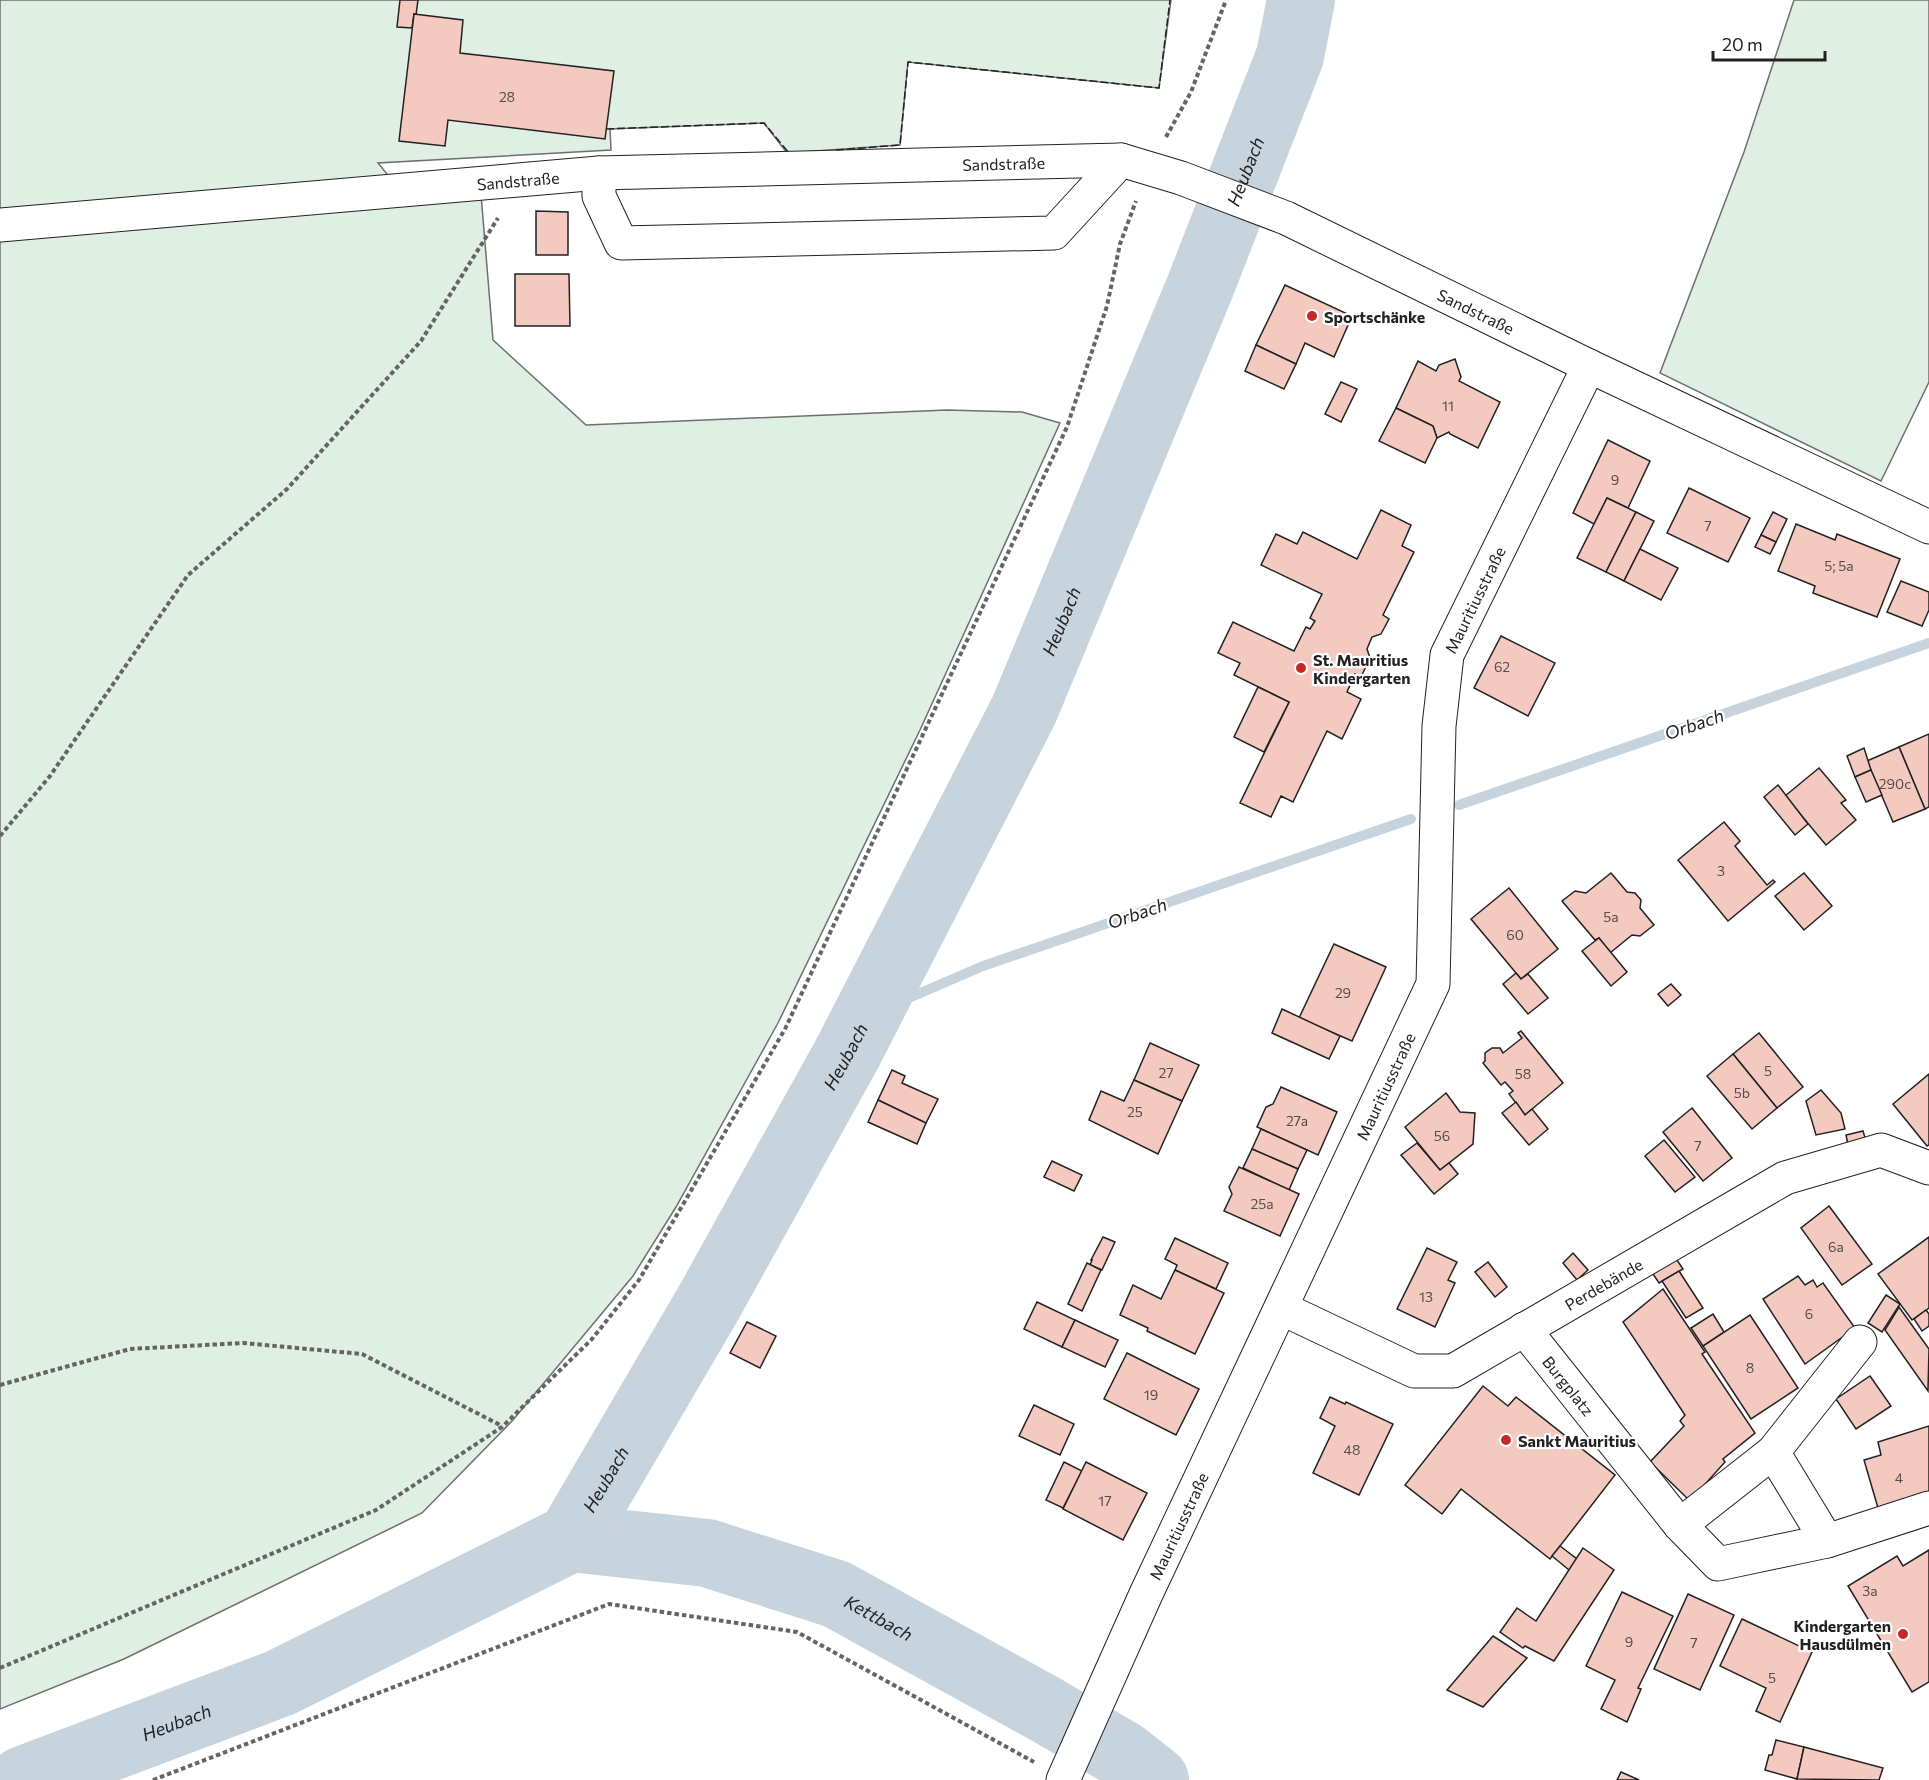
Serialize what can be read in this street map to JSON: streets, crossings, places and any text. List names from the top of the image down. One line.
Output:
{"streets":{"street":["Sandstraße","Mauritiusstraße","Perdebände","Burgplatz"]},"crossings":[["Sandstraße","Mauritiusstraße"],["Mauritiusstraße","Perdebände"],["Perdebände","Burgplatz"]],"water":["Heubach","Orbach","Kettbach"],"places":["Sportschänke","St. Mauritius Kindergarten","Sankt Mauritius","Kindergarten Hausdülmen"],"house_numbers":["28","11","9","7","5; 5a","62","290c","3","5a","60","29","5","27","58","5b","25","27a","56","7","25a","6a","13","6","8","19","48","4","17","3a","9","7","5"],"scale_bar":"20 m"}
